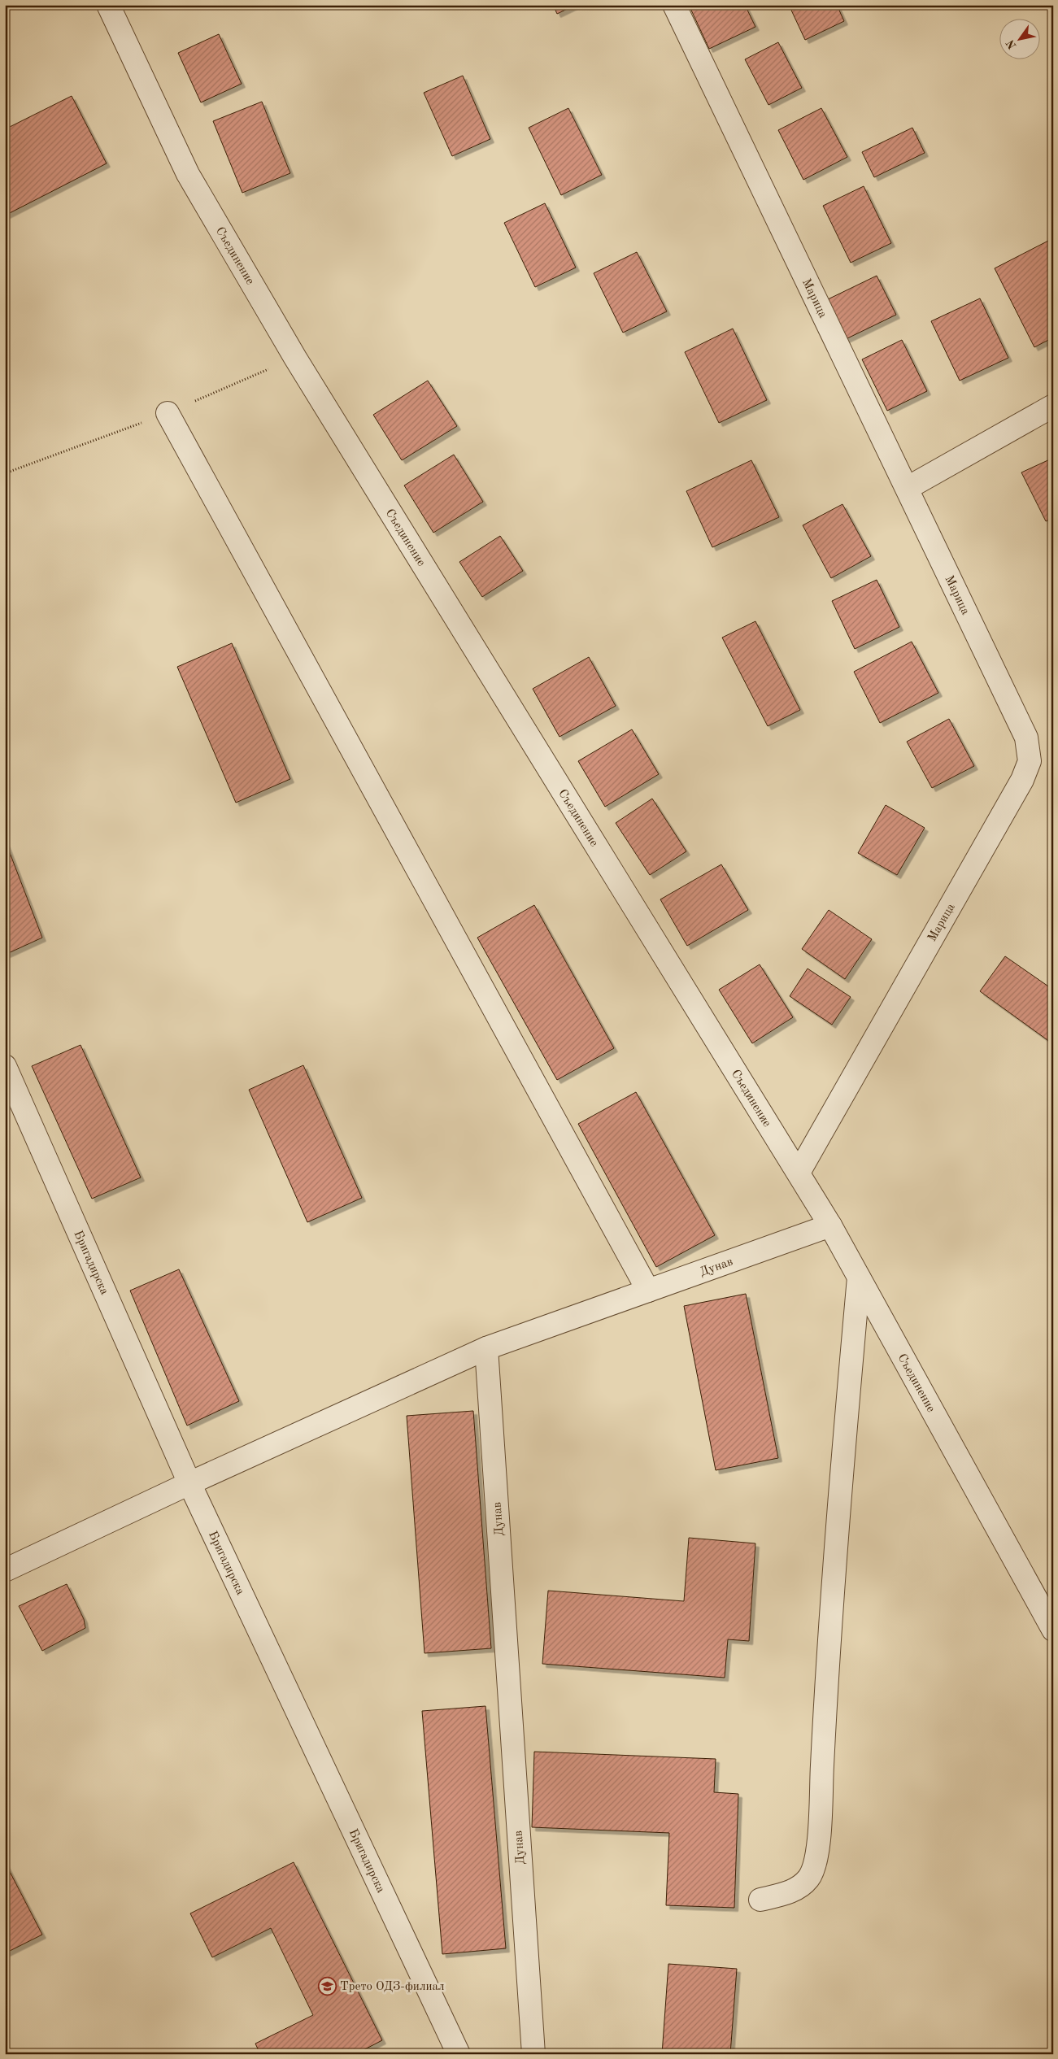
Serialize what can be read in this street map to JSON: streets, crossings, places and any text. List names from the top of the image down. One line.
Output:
{"streets":{"street":["Съединение","Марица","Бригадирска","Дунав"]},"crossings":[["Съединение","Марица"],["Съединение","Дунав"]],"places":{"school or university":["Трето ОДЗ-филиал"]},"north":"bottom left"}
